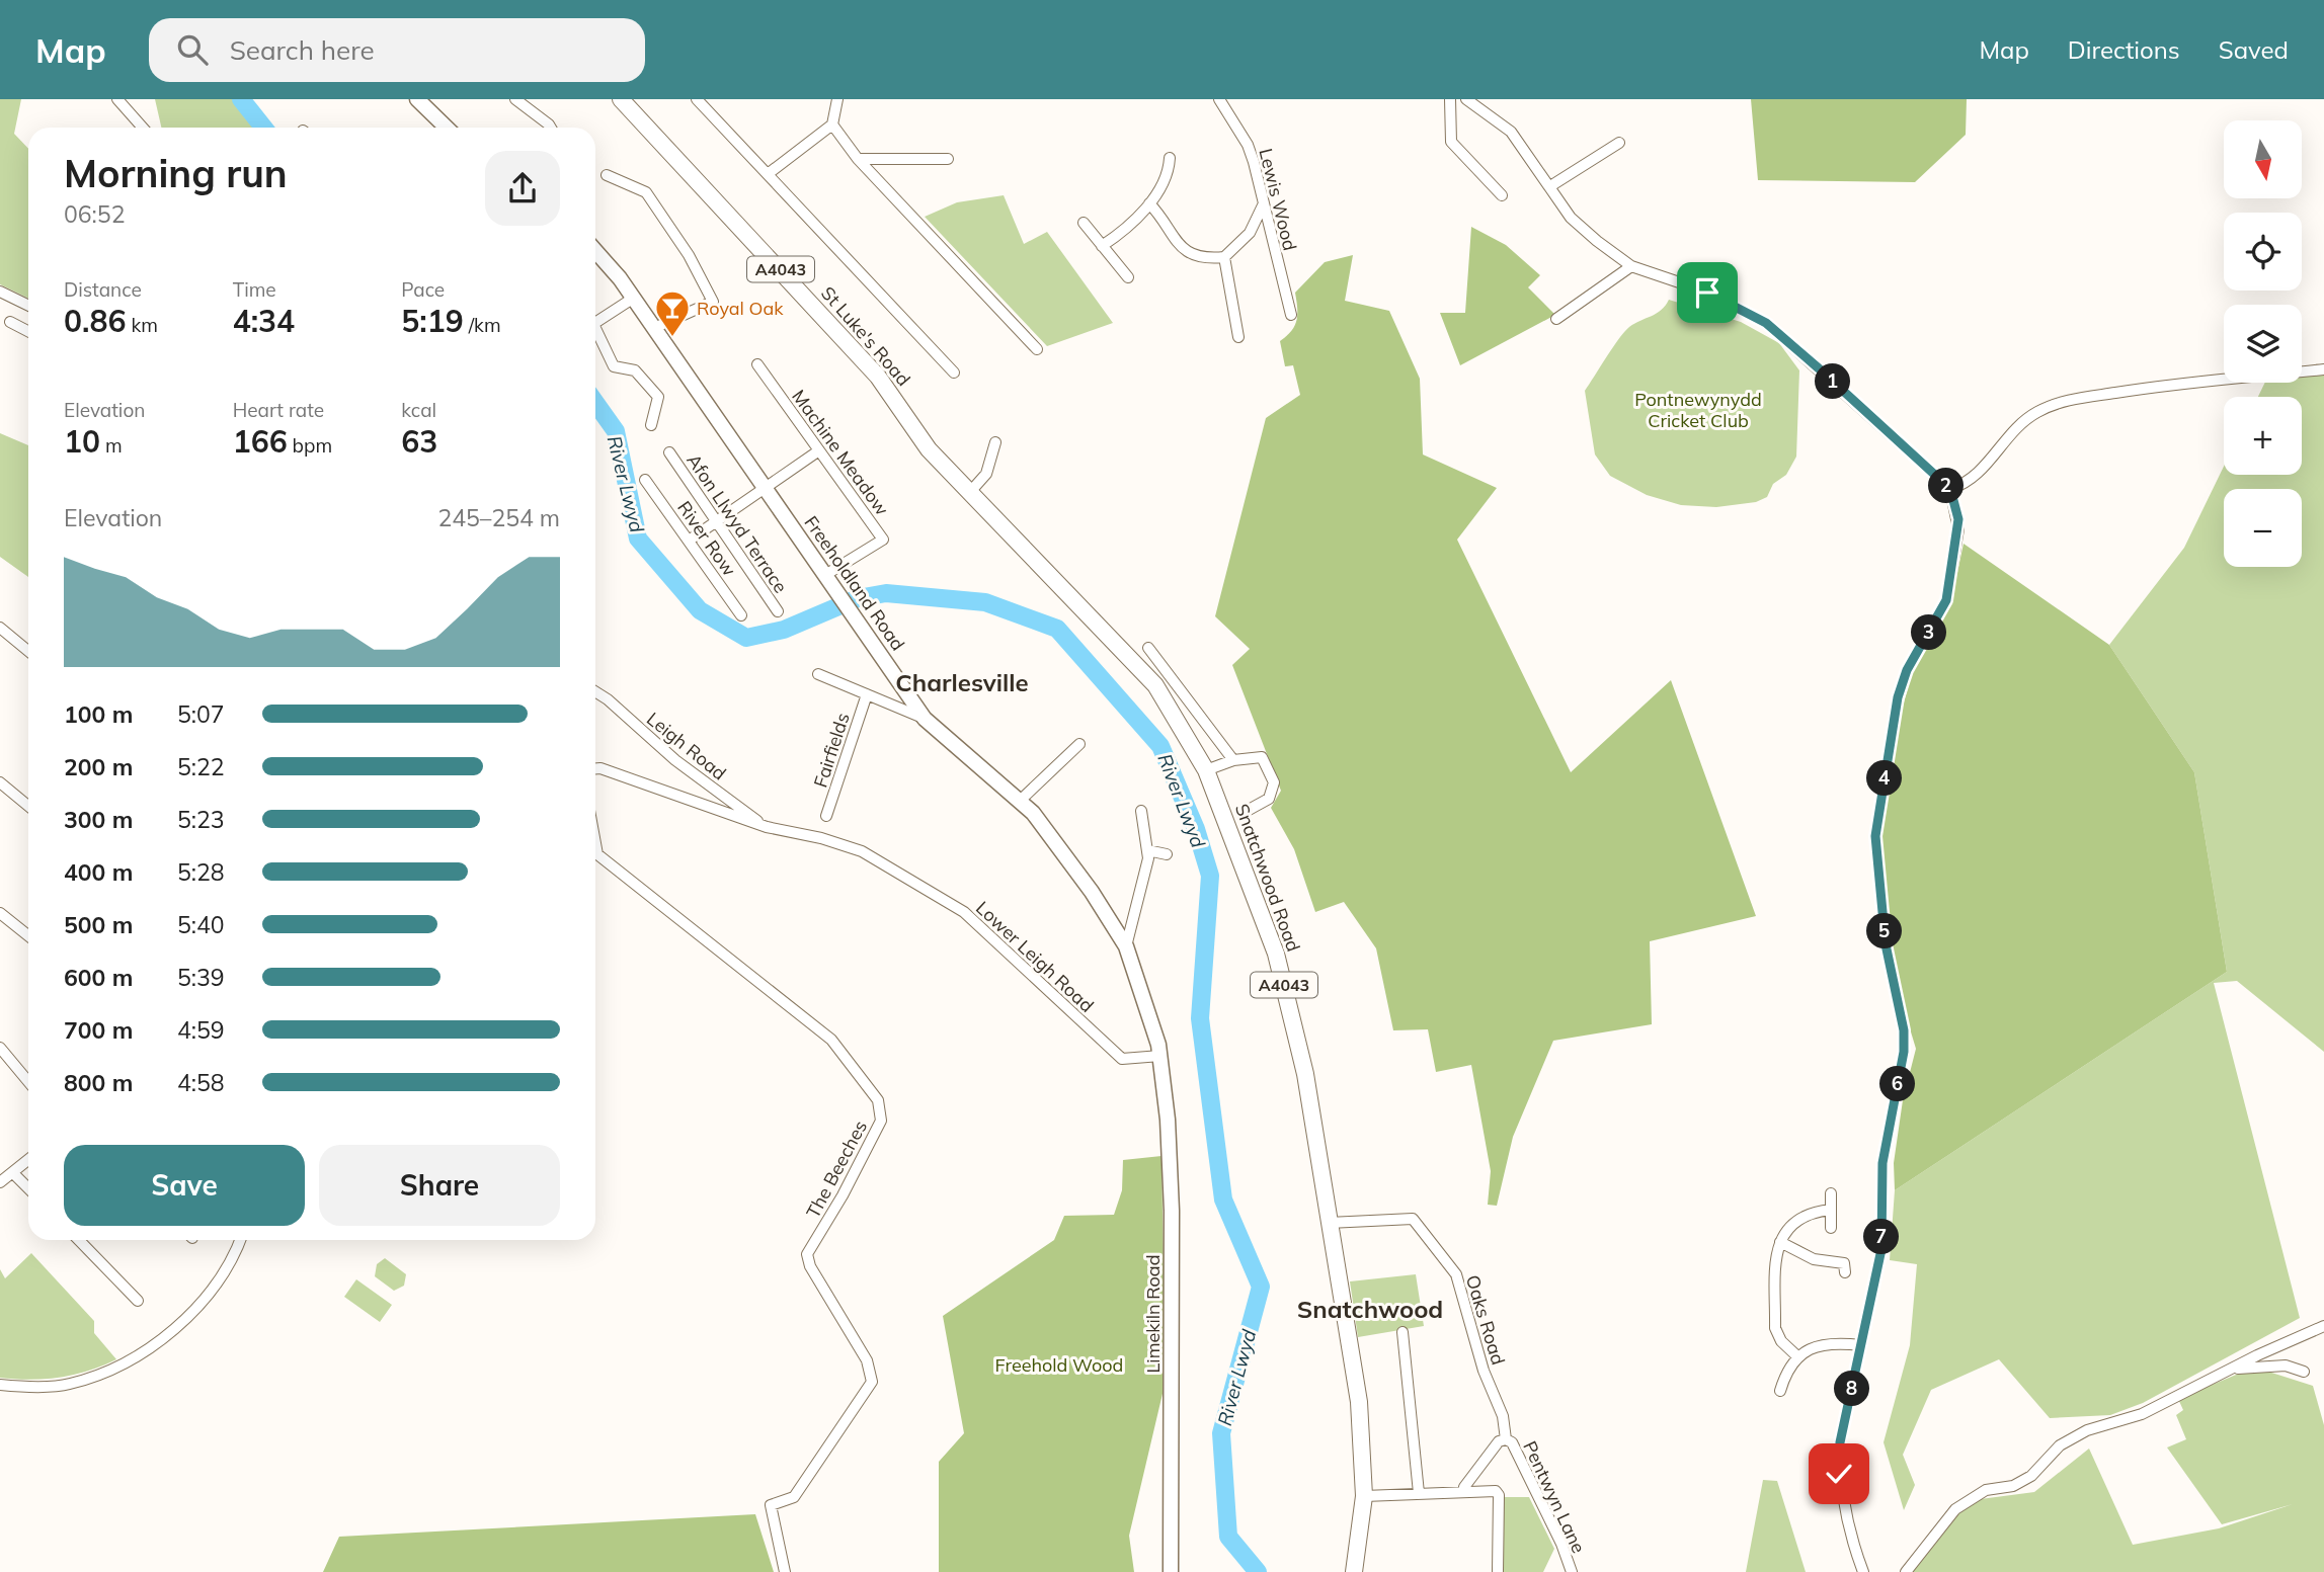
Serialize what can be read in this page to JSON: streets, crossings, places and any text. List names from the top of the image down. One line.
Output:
{"streets":{"main road":["A4043","St Luke's Road","Freeholdland Road","Snatchwood Road","Limekiln Road"],"street":["Lewis Wood","Machine Meadow","Afon Llwyd Terrace","River Row","Leigh Road","Fairfields","Lower Leigh Road","The Beeches","Oaks Road","Pentwyn Lane"]},"crossings":[["St Luke's Road","Snatchwood Road"],["Machine Meadow","Freeholdland Road"],["Freeholdland Road","Lower Leigh Road"],["Freeholdland Road","Limekiln Road"],["Leigh Road","Lower Leigh Road"],["Snatchwood Road","Oaks Road"],["Lower Leigh Road","Limekiln Road"],["Oaks Road","Pentwyn Lane"]],"districts":["Charlesville","Snatchwood"],"water":["River Lwyd"],"parks":["Pontnewynydd Cricket Club","Freehold Wood"],"places":{"bar":["Royal Oak"]},"north":"bottom","page":{"header":"Map","search":"Search here","nav":["Map","Directions","Saved"],"map_buttons":["+","−"],"heading":["Morning run","06:52"],"stats":[["Distance","0.86 km"],["Time","4:34"],["Pace","5:19 /km"],["Elevation","10 m"],["Heart rate","166 bpm"],["kcal","63"]],"pins":["1","2","3","4","5","6","7","8"],"chart":["Elevation","245–254 m"],"list":[{"name":"100 m","note":"5:07"},{"name":"200 m","note":"5:22"},{"name":"300 m","note":"5:23"},{"name":"400 m","note":"5:28"},{"name":"500 m","note":"5:40"},{"name":"600 m","note":"5:39"},{"name":"700 m","note":"4:59"},{"name":"800 m","note":"4:58"}],"buttons":["Save","Share"]}}
